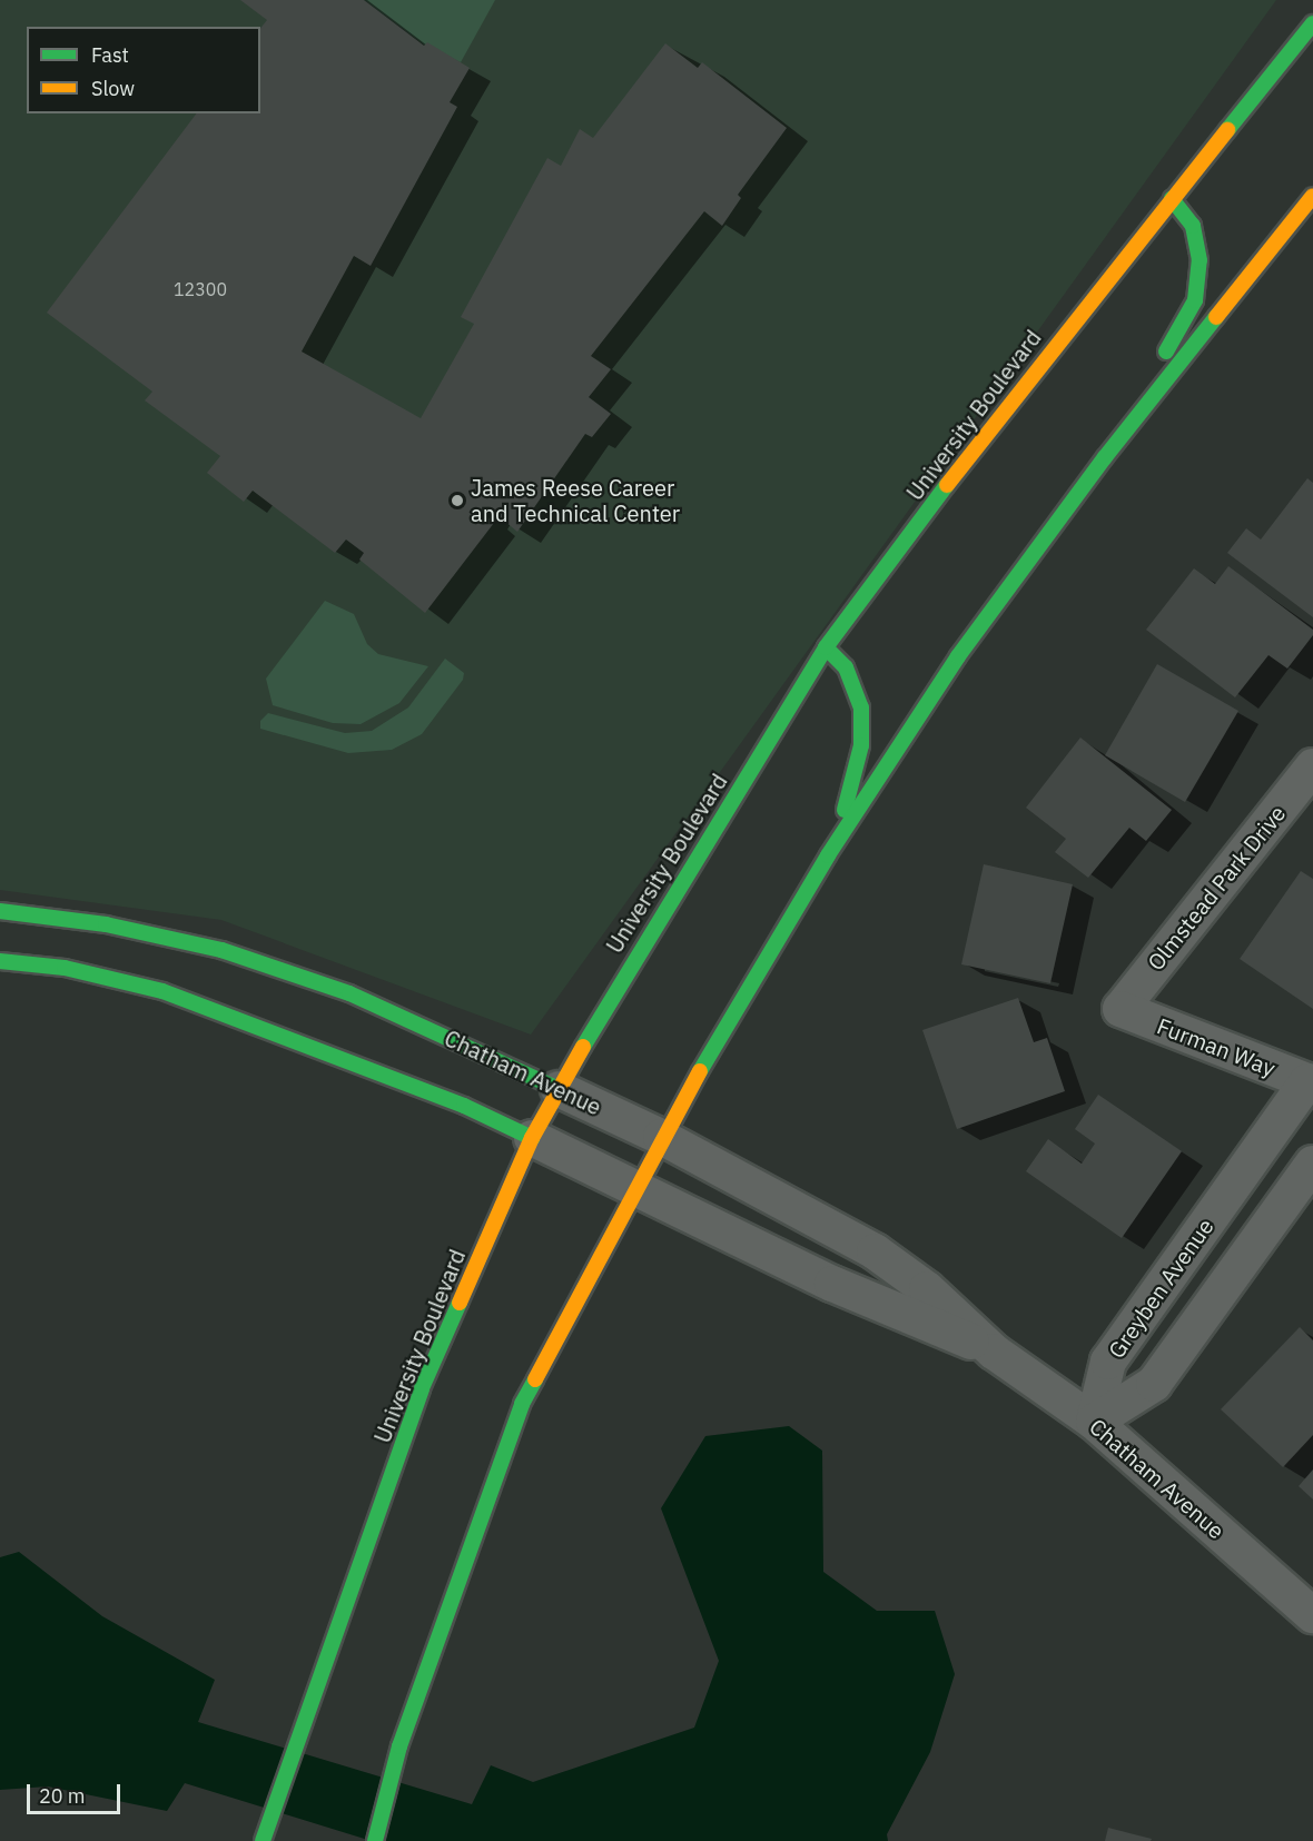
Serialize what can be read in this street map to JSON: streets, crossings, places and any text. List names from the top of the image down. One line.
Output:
{"streets":{"main road":["University Boulevard","Chatham Avenue"],"street":["Olmstead Park Drive","Furman Way","Greyben Avenue"]},"crossings":[["University Boulevard","Chatham Avenue"],["Olmstead Park Drive","Furman Way"],["Furman Way","Greyben Avenue"],["Chatham Avenue","Greyben Avenue"]],"places":["James Reese Career and Technical Center"],"house_numbers":["12300"],"legend":["Fast","Slow"],"scale_bar":"20 m"}
